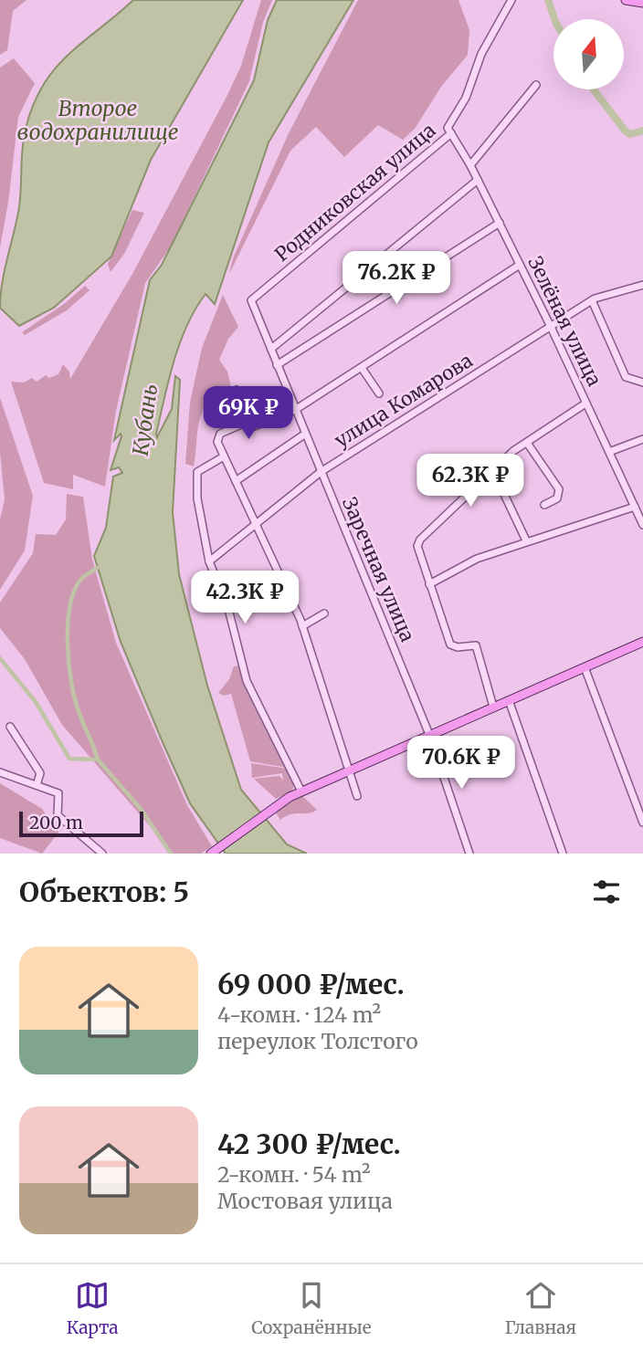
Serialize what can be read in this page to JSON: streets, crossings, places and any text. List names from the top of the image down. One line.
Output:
{"streets":{"street":["Родниковская улица","Зелёная улица","улица Комарова","Заречная улица"]},"crossings":[["Родниковская улица","Зелёная улица"],["Родниковская улица","Заречная улица"],["Зелёная улица","улица Комарова"],["улица Комарова","Заречная улица"]],"water":["Второе водохранилище","Кубань"],"scale_bar":"200 m","north":"top","page":{"price":["76.2K ₽","69K ₽","62.3K ₽","42.3K ₽","70.6K ₽"],"scale":"200 m","heading":"Объектов: 5","list":[{"name":"69 000 ₽/мес.","note":"4-комн. · 124 m² · переулок Толстого"},{"name":"42 300 ₽/мес.","note":"2-комн. · 54 m² · Мостовая улица"}],"tabs":["Карта","Сохранённые","Главная"]}}
